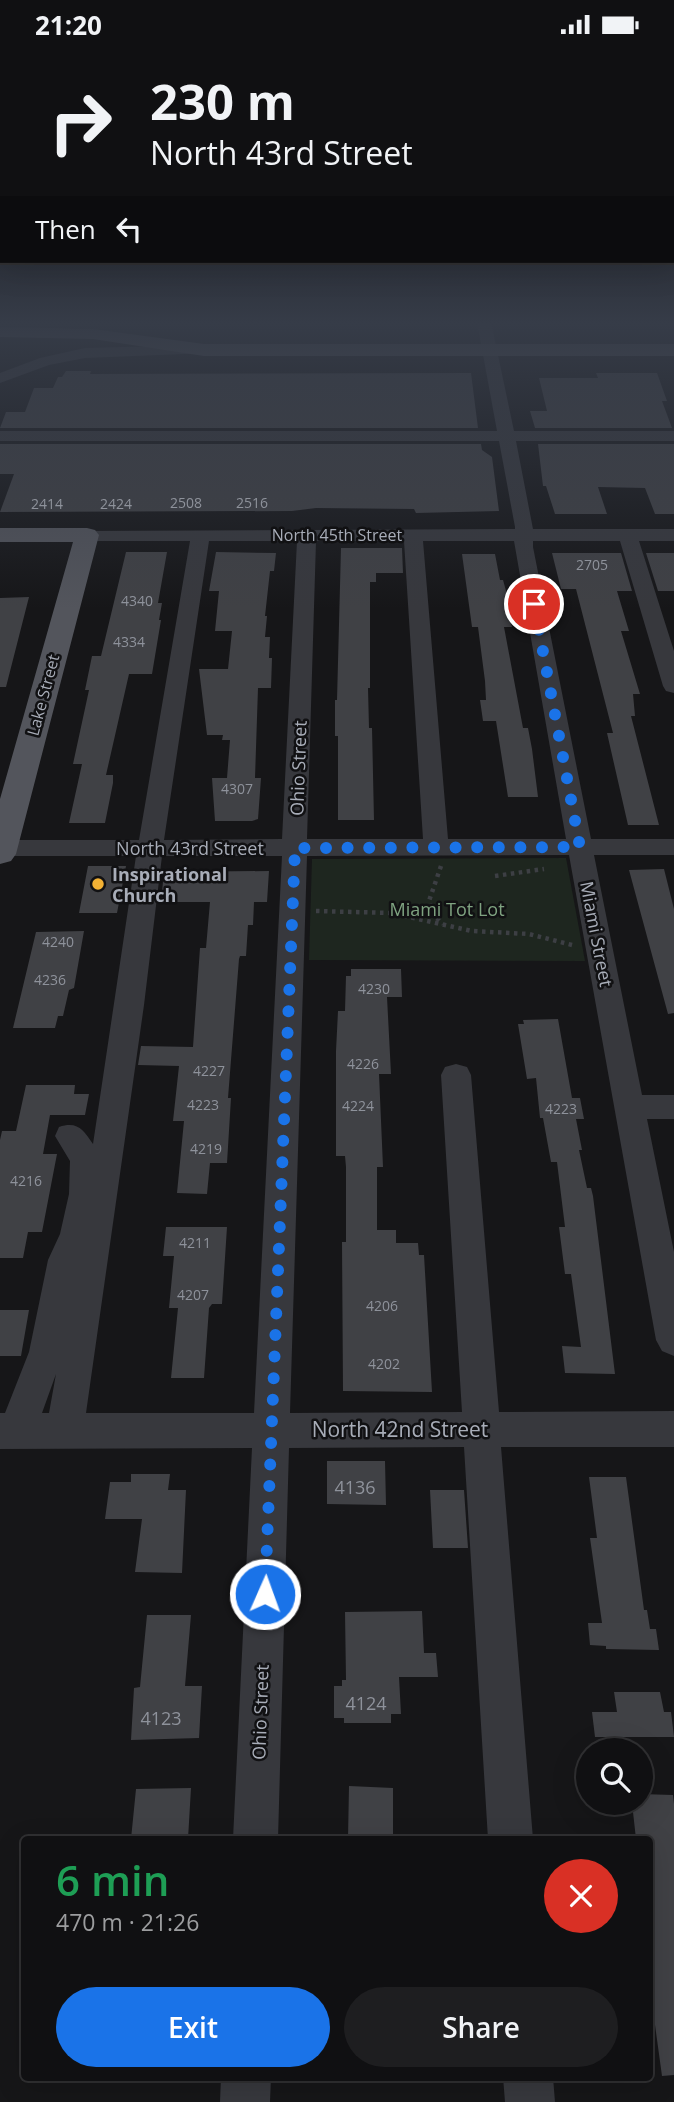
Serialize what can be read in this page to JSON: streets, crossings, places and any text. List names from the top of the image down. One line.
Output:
{"streets":{"main road":["North 45th Street","Lake Street"],"street":["Ohio Street","North 43rd Street","Miami Street","North 42nd Street"]},"crossings":[["North 45th Street","Lake Street"],["North 45th Street","Ohio Street"],["North 45th Street","Miami Street"],["Lake Street","North 43rd Street"],["Ohio Street","North 43rd Street"],["Ohio Street","North 42nd Street"],["North 43rd Street","Miami Street"]],"parks":["Miami Tot Lot"],"places":["Inspirational Church"],"house_numbers":["2508","2516","2414","2424","2705","4340","4334","4307","4240","4236","4230","4226","4227","4223","4224","4223","4219","4216","4211","4207","4206","4202","4136","4124","4123"],"page":{"status":"21:20","turn":["230 m","North 43rd Street"],"then":"Then","heading":["6 min","470 m · 21:26"],"buttons":["Exit","Share"]}}
